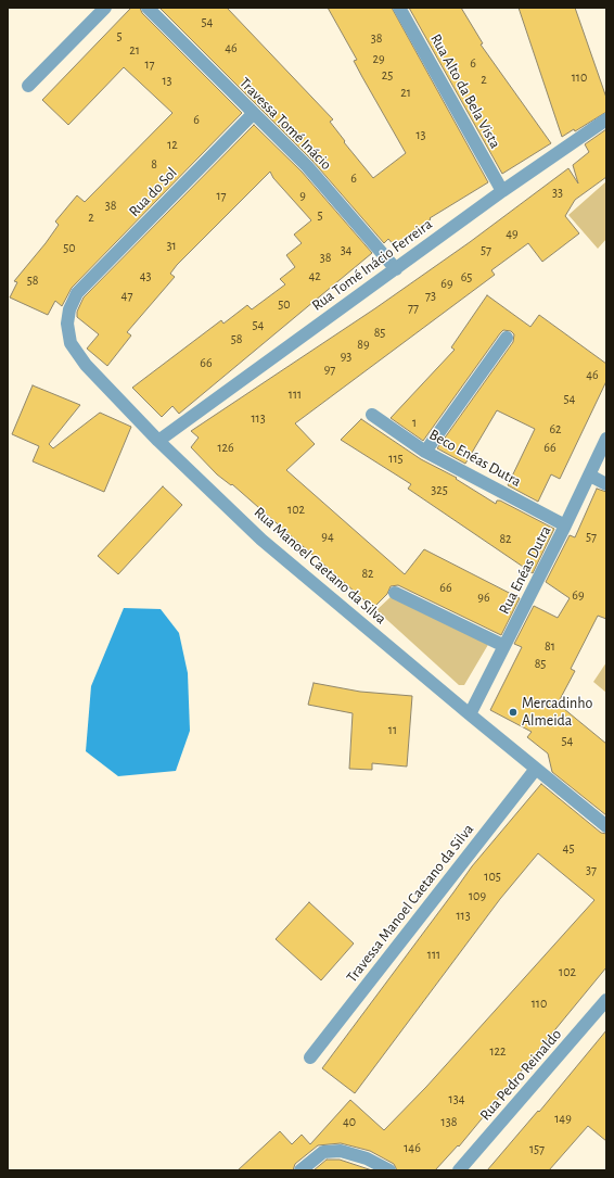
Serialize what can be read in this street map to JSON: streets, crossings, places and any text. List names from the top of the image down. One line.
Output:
{"streets":{"street":["Rua Alto da Bela Vista","Travessa Tomé Inácio","Rua do Sol","Rua Tomé Inácio Ferreira","Beco Enéas Dutra","Rua Manoel Caetano da Silva","Rua Enéas Dutra","Travessa Manoel Caetano da Silva","Rua Pedro Reinaldo"]},"crossings":[["Rua Alto da Bela Vista","Rua Tomé Inácio Ferreira"],["Travessa Tomé Inácio","Rua do Sol"],["Travessa Tomé Inácio","Rua Tomé Inácio Ferreira"],["Rua do Sol","Rua Manoel Caetano da Silva"],["Rua Tomé Inácio Ferreira","Rua Manoel Caetano da Silva"],["Beco Enéas Dutra","Rua Enéas Dutra"],["Rua Manoel Caetano da Silva","Rua Enéas Dutra"],["Rua Manoel Caetano da Silva","Travessa Manoel Caetano da Silva"]],"places":["Mercadinho Almeida"],"house_numbers":["54","5","38","46","21","29","6","17","25","110","2","13","21","6","13","12","8","6","33","17","9","38","5","2","49","31","50","34","57","38","43","42","65","58","69","47","73","50","77","54","85","58","89","93","66","97","46","111","54","113","1","62","126","66","115","325","102","94","57","82","82","66","69","96","81","85","11","54","45","37","105","109","113","111","102","110","122","134","149","40","138","146","157"]}
